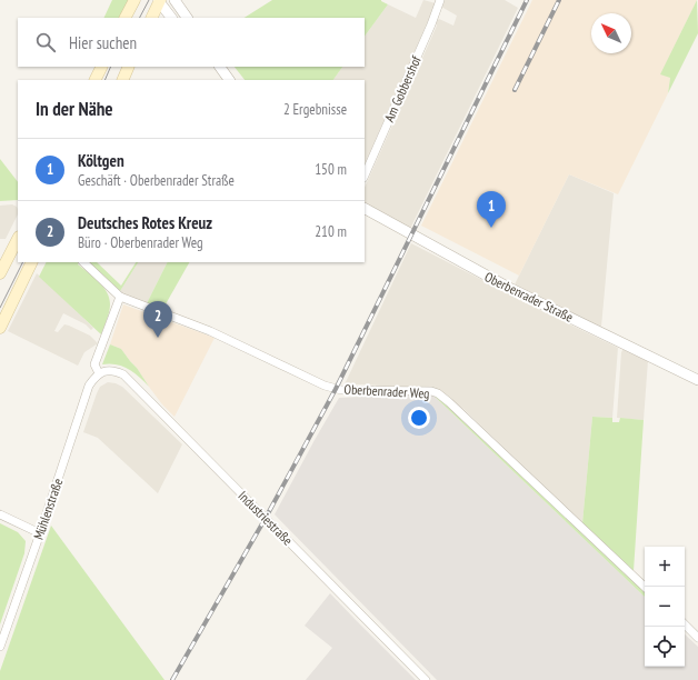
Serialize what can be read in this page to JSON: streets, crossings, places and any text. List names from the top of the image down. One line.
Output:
{"streets":{"street":["Am Gobbershof","Oberbenrader Straße","Oberbenrader Weg","Mühlenstraße","Industriestraße"]},"crossings":[["Mühlenstraße","Industriestraße"]],"north":"top left","page":{"search":"Hier suchen","heading":["In der Nähe","2 Ergebnisse"],"list":[{"mark":"1","name":"Költgen","note":"Geschäft · Oberbenrader Straße","value":"150 m"},{"mark":"2","name":"Deutsches Rotes Kreuz","note":"Büro · Oberbenrader Weg","value":"210 m"}],"pins":["1","2"],"map_buttons":["+","−"]}}
